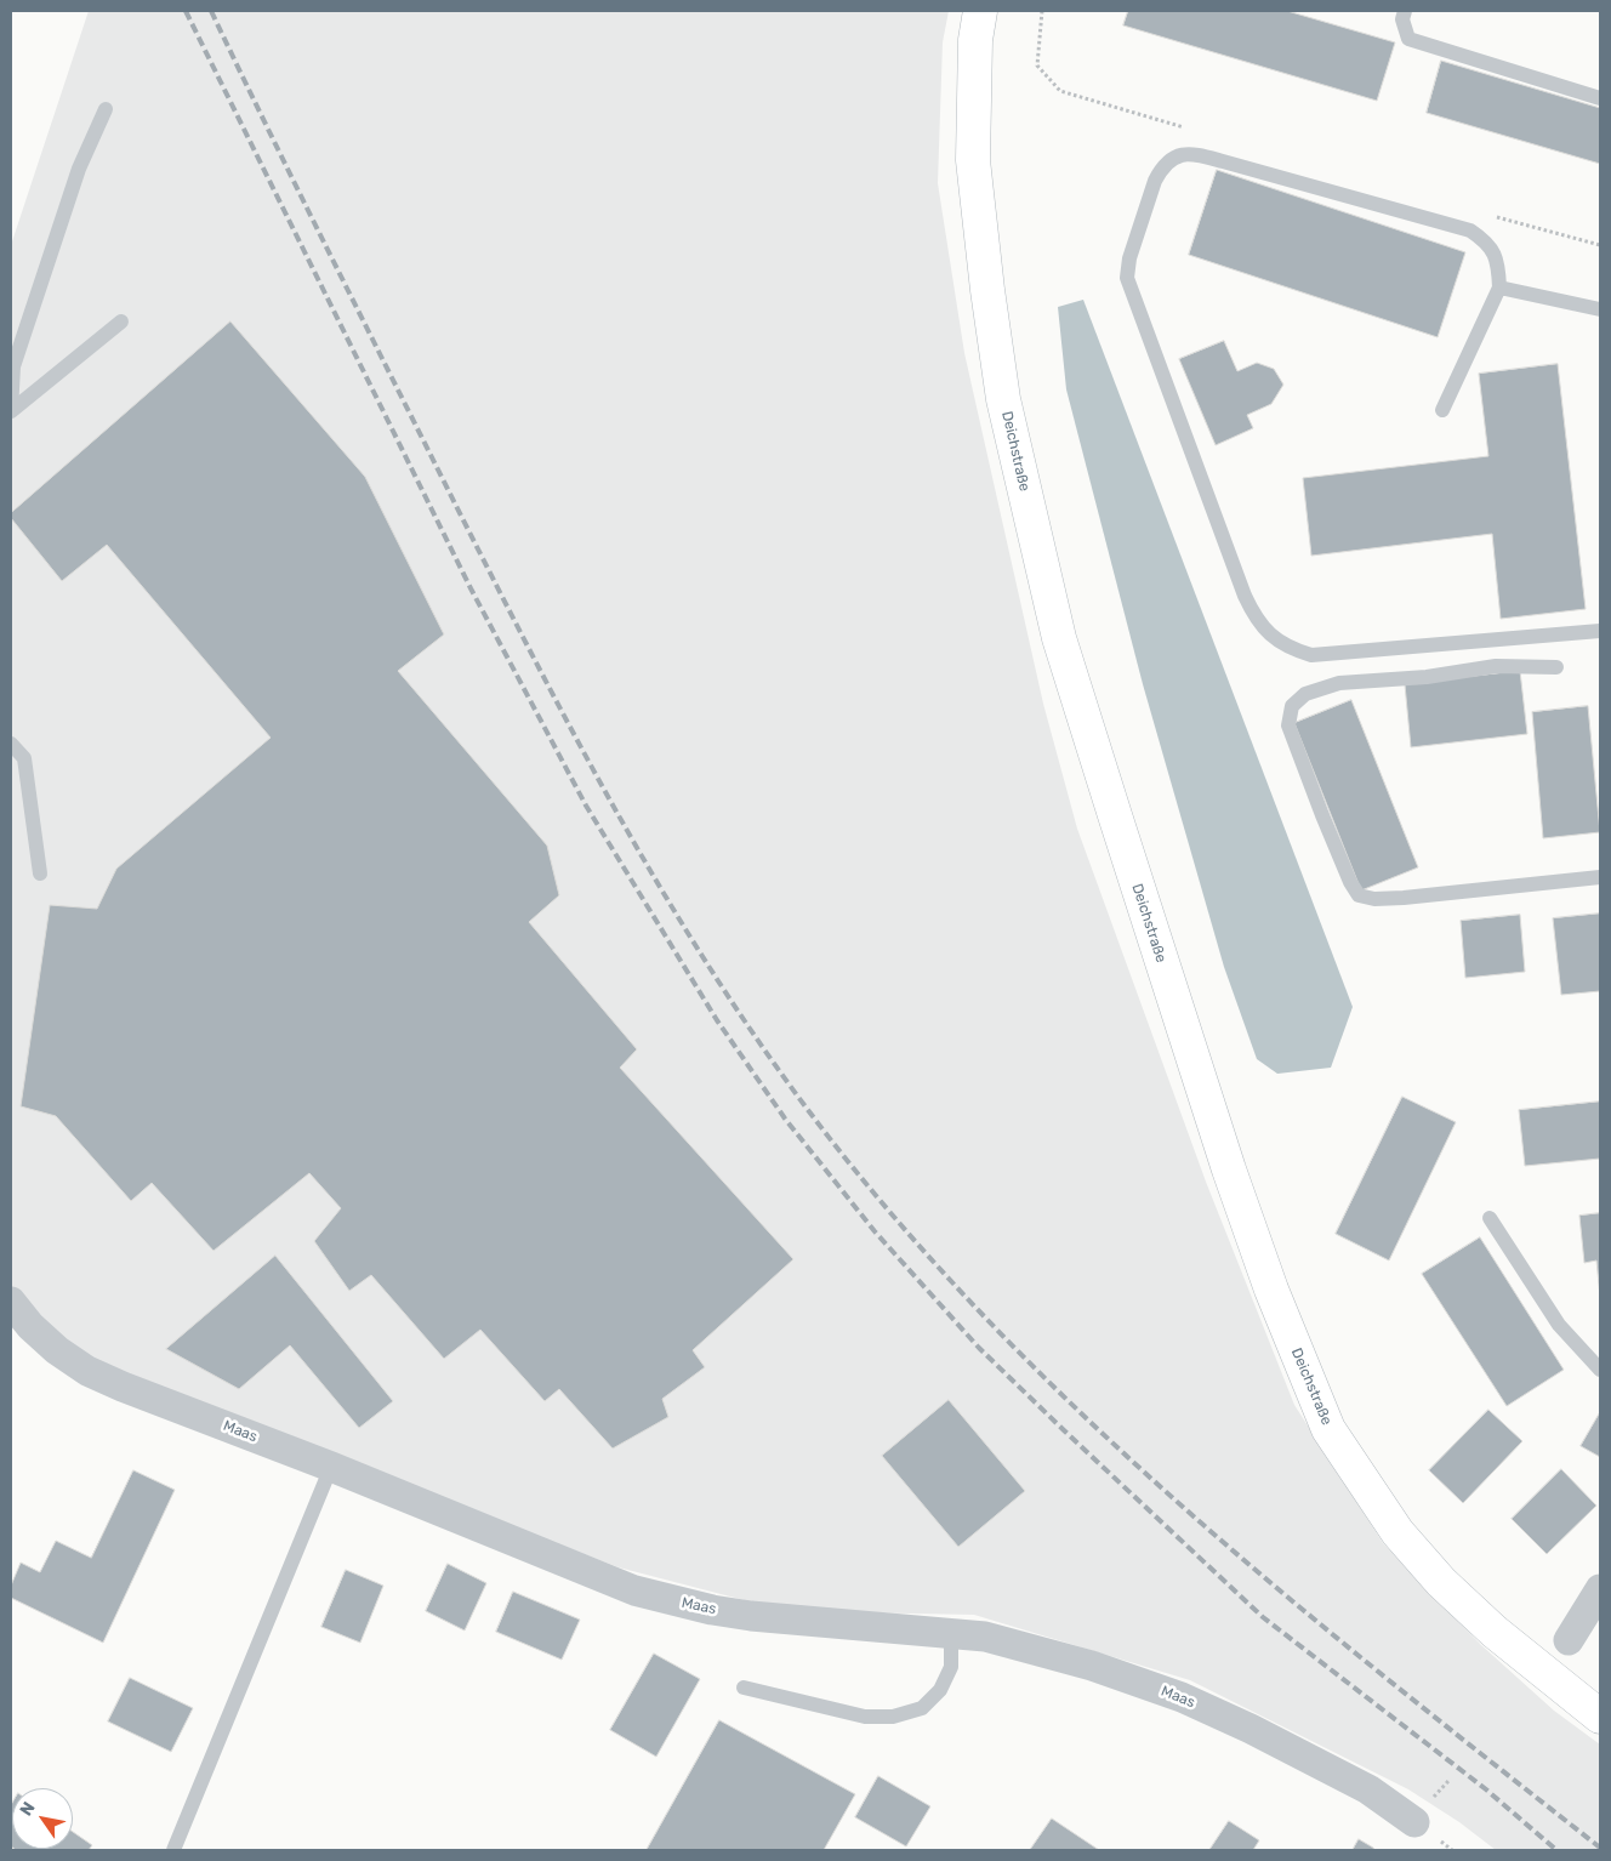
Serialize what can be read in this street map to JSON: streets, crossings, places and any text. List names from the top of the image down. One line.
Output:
{"streets":{"main road":["Deichstraße"],"street":["Maas"]},"north":"top left"}
